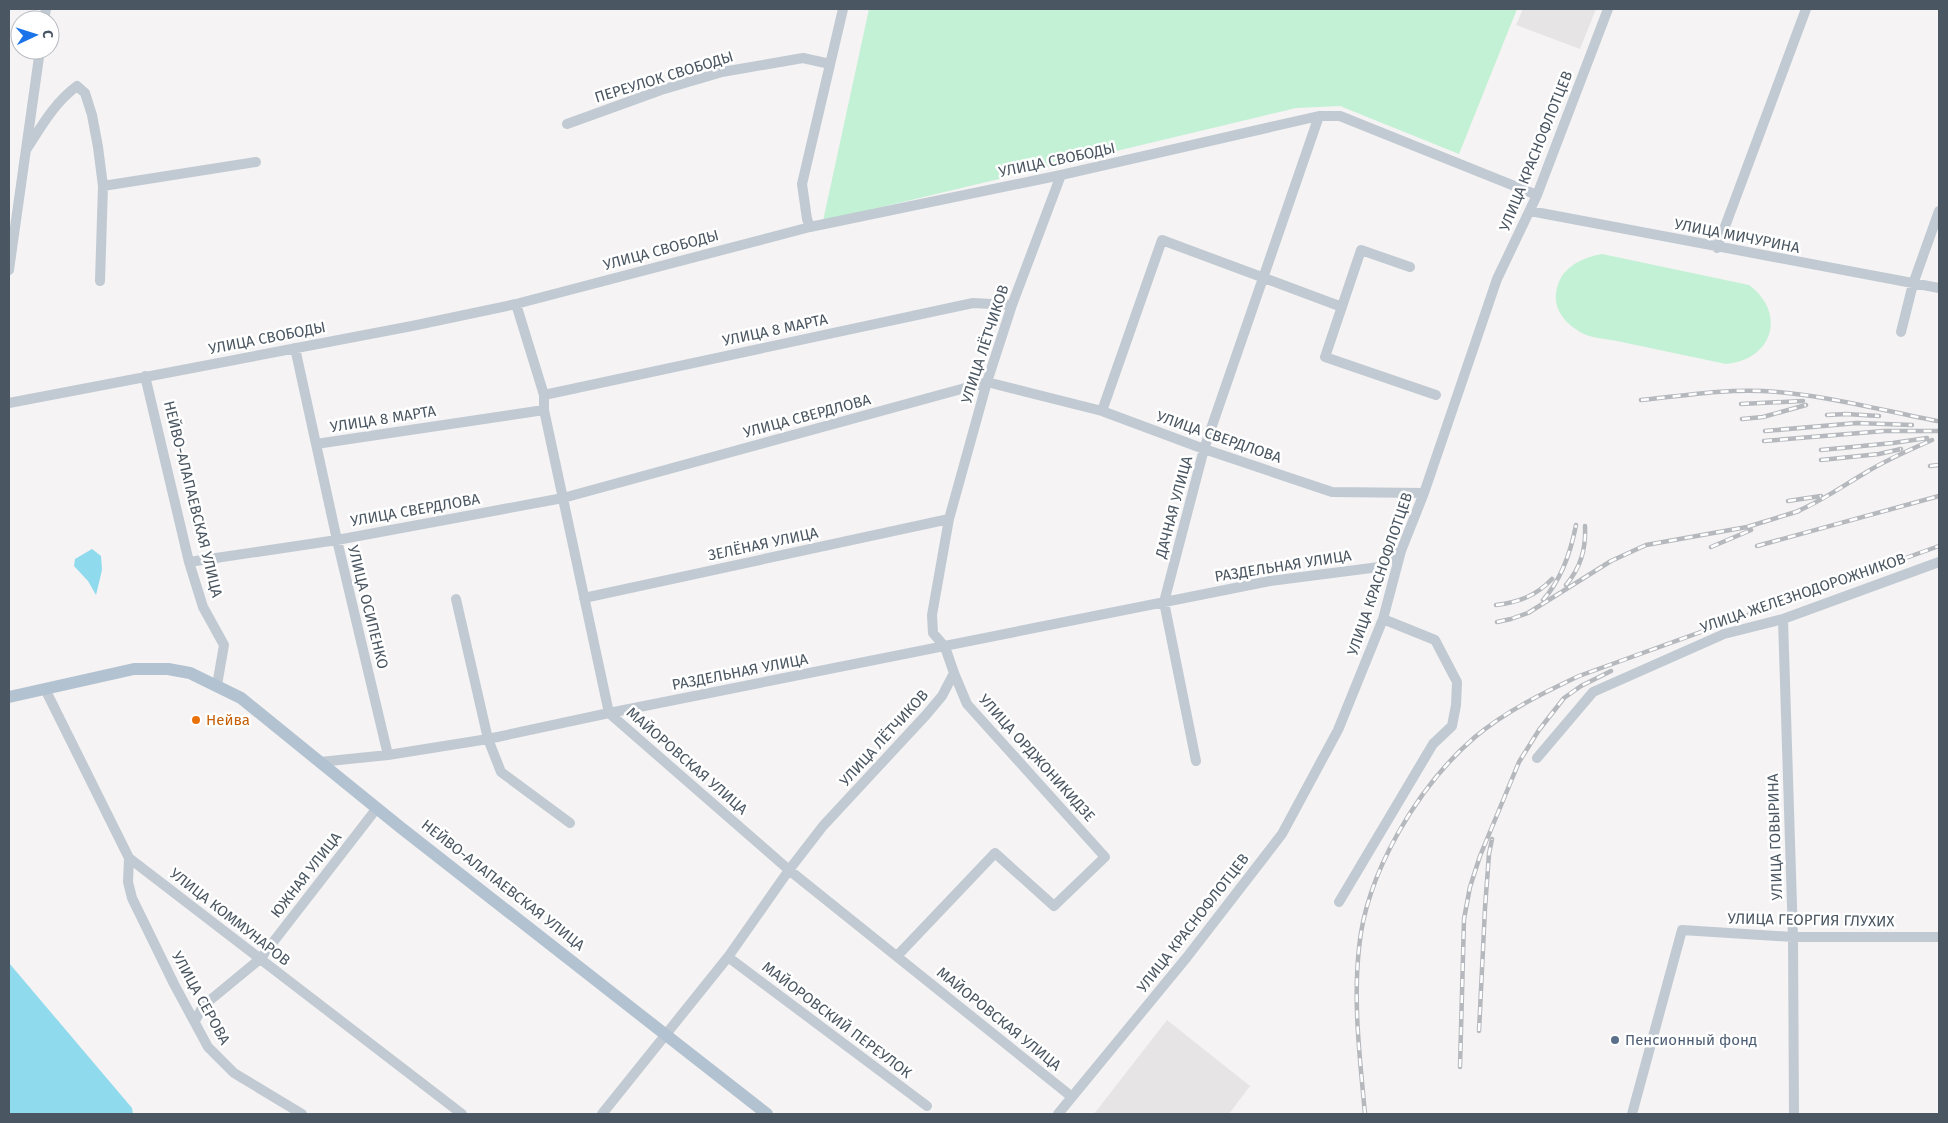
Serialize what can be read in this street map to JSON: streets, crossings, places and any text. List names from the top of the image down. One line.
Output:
{"streets":{"main road":["НЕЙВО-АЛАПАЕВСКАЯ УЛИЦА"],"street":["ПЕРЕУЛОК СВОБОДЫ","УЛИЦА КРАСНОФЛОТЦЕВ","УЛИЦА СВОБОДЫ","УЛИЦА МИЧУРИНА","УЛИЦА 8 МАРТА","УЛИЦА ЛЁТЧИКОВ","УЛИЦА СВЕРДЛОВА","ДАЧНАЯ УЛИЦА","ЗЕЛЁНАЯ УЛИЦА","РАЗДЕЛЬНАЯ УЛИЦА","УЛИЦА ЖЕЛЕЗНОДОРОЖНИКОВ","УЛИЦА ОСИПЕНКО","УЛИЦА ОРДЖОНИКИДЗЕ","МАЙОРОВСКАЯ УЛИЦА","УЛИЦА ГОВЫРИНА","ЮЖНАЯ УЛИЦА","УЛИЦА КОММУНАРОВ","УЛИЦА ГЕОРГИЯ ГЛУХИХ","УЛИЦА СЕРОВА","МАЙОРОВСКИЙ ПЕРЕУЛОК"]},"crossings":[["УЛИЦА КРАСНОФЛОТЦЕВ","УЛИЦА МИЧУРИНА"],["УЛИЦА КРАСНОФЛОТЦЕВ","УЛИЦА СВЕРДЛОВА"],["УЛИЦА КРАСНОФЛОТЦЕВ","РАЗДЕЛЬНАЯ УЛИЦА"],["УЛИЦА КРАСНОФЛОТЦЕВ","МАЙОРОВСКАЯ УЛИЦА"],["УЛИЦА СВОБОДЫ","УЛИЦА ЛЁТЧИКОВ"],["УЛИЦА СВОБОДЫ","НЕЙВО-АЛАПАЕВСКАЯ УЛИЦА"],["УЛИЦА СВОБОДЫ","ДАЧНАЯ УЛИЦА"],["УЛИЦА СВОБОДЫ","УЛИЦА ОСИПЕНКО"],["УЛИЦА СВОБОДЫ","МАЙОРОВСКАЯ УЛИЦА"],["УЛИЦА 8 МАРТА","УЛИЦА ЛЁТЧИКОВ"],["УЛИЦА 8 МАРТА","УЛИЦА ОСИПЕНКО"],["УЛИЦА 8 МАРТА","МАЙОРОВСКАЯ УЛИЦА"],["УЛИЦА ЛЁТЧИКОВ","УЛИЦА СВЕРДЛОВА"],["УЛИЦА ЛЁТЧИКОВ","НЕЙВО-АЛАПАЕВСКАЯ УЛИЦА"],["УЛИЦА ЛЁТЧИКОВ","ЗЕЛЁНАЯ УЛИЦА"],["УЛИЦА ЛЁТЧИКОВ","РАЗДЕЛЬНАЯ УЛИЦА"],["УЛИЦА ЛЁТЧИКОВ","УЛИЦА ОРДЖОНИКИДЗЕ"],["УЛИЦА ЛЁТЧИКОВ","МАЙОРОВСКАЯ УЛИЦА"],["УЛИЦА ЛЁТЧИКОВ","МАЙОРОВСКИЙ ПЕРЕУЛОК"],["УЛИЦА СВЕРДЛОВА","НЕЙВО-АЛАПАЕВСКАЯ УЛИЦА"],["УЛИЦА СВЕРДЛОВА","ДАЧНАЯ УЛИЦА"],["УЛИЦА СВЕРДЛОВА","УЛИЦА ОСИПЕНКО"],["УЛИЦА СВЕРДЛОВА","МАЙОРОВСКАЯ УЛИЦА"],["НЕЙВО-АЛАПАЕВСКАЯ УЛИЦА","РАЗДЕЛЬНАЯ УЛИЦА"],["НЕЙВО-АЛАПАЕВСКАЯ УЛИЦА","УЛИЦА КОММУНАРОВ"],["ДАЧНАЯ УЛИЦА","РАЗДЕЛЬНАЯ УЛИЦА"],["ЗЕЛЁНАЯ УЛИЦА","МАЙОРОВСКАЯ УЛИЦА"],["РАЗДЕЛЬНАЯ УЛИЦА","УЛИЦА ОСИПЕНКО"],["РАЗДЕЛЬНАЯ УЛИЦА","МАЙОРОВСКАЯ УЛИЦА"],["УЛИЦА ЖЕЛЕЗНОДОРОЖНИКОВ","УЛИЦА ГОВЫРИНА"],["УЛИЦА ОРДЖОНИКИДЗЕ","МАЙОРОВСКАЯ УЛИЦА"],["УЛИЦА ГОВЫРИНА","УЛИЦА ГЕОРГИЯ ГЛУХИХ"],["ЮЖНАЯ УЛИЦА","УЛИЦА КОММУНАРОВ"],["ЮЖНАЯ УЛИЦА","УЛИЦА СЕРОВА"],["УЛИЦА КОММУНАРОВ","УЛИЦА СЕРОВА"]],"places":["Нейва","Пенсионный фонд"],"north":"right"}
